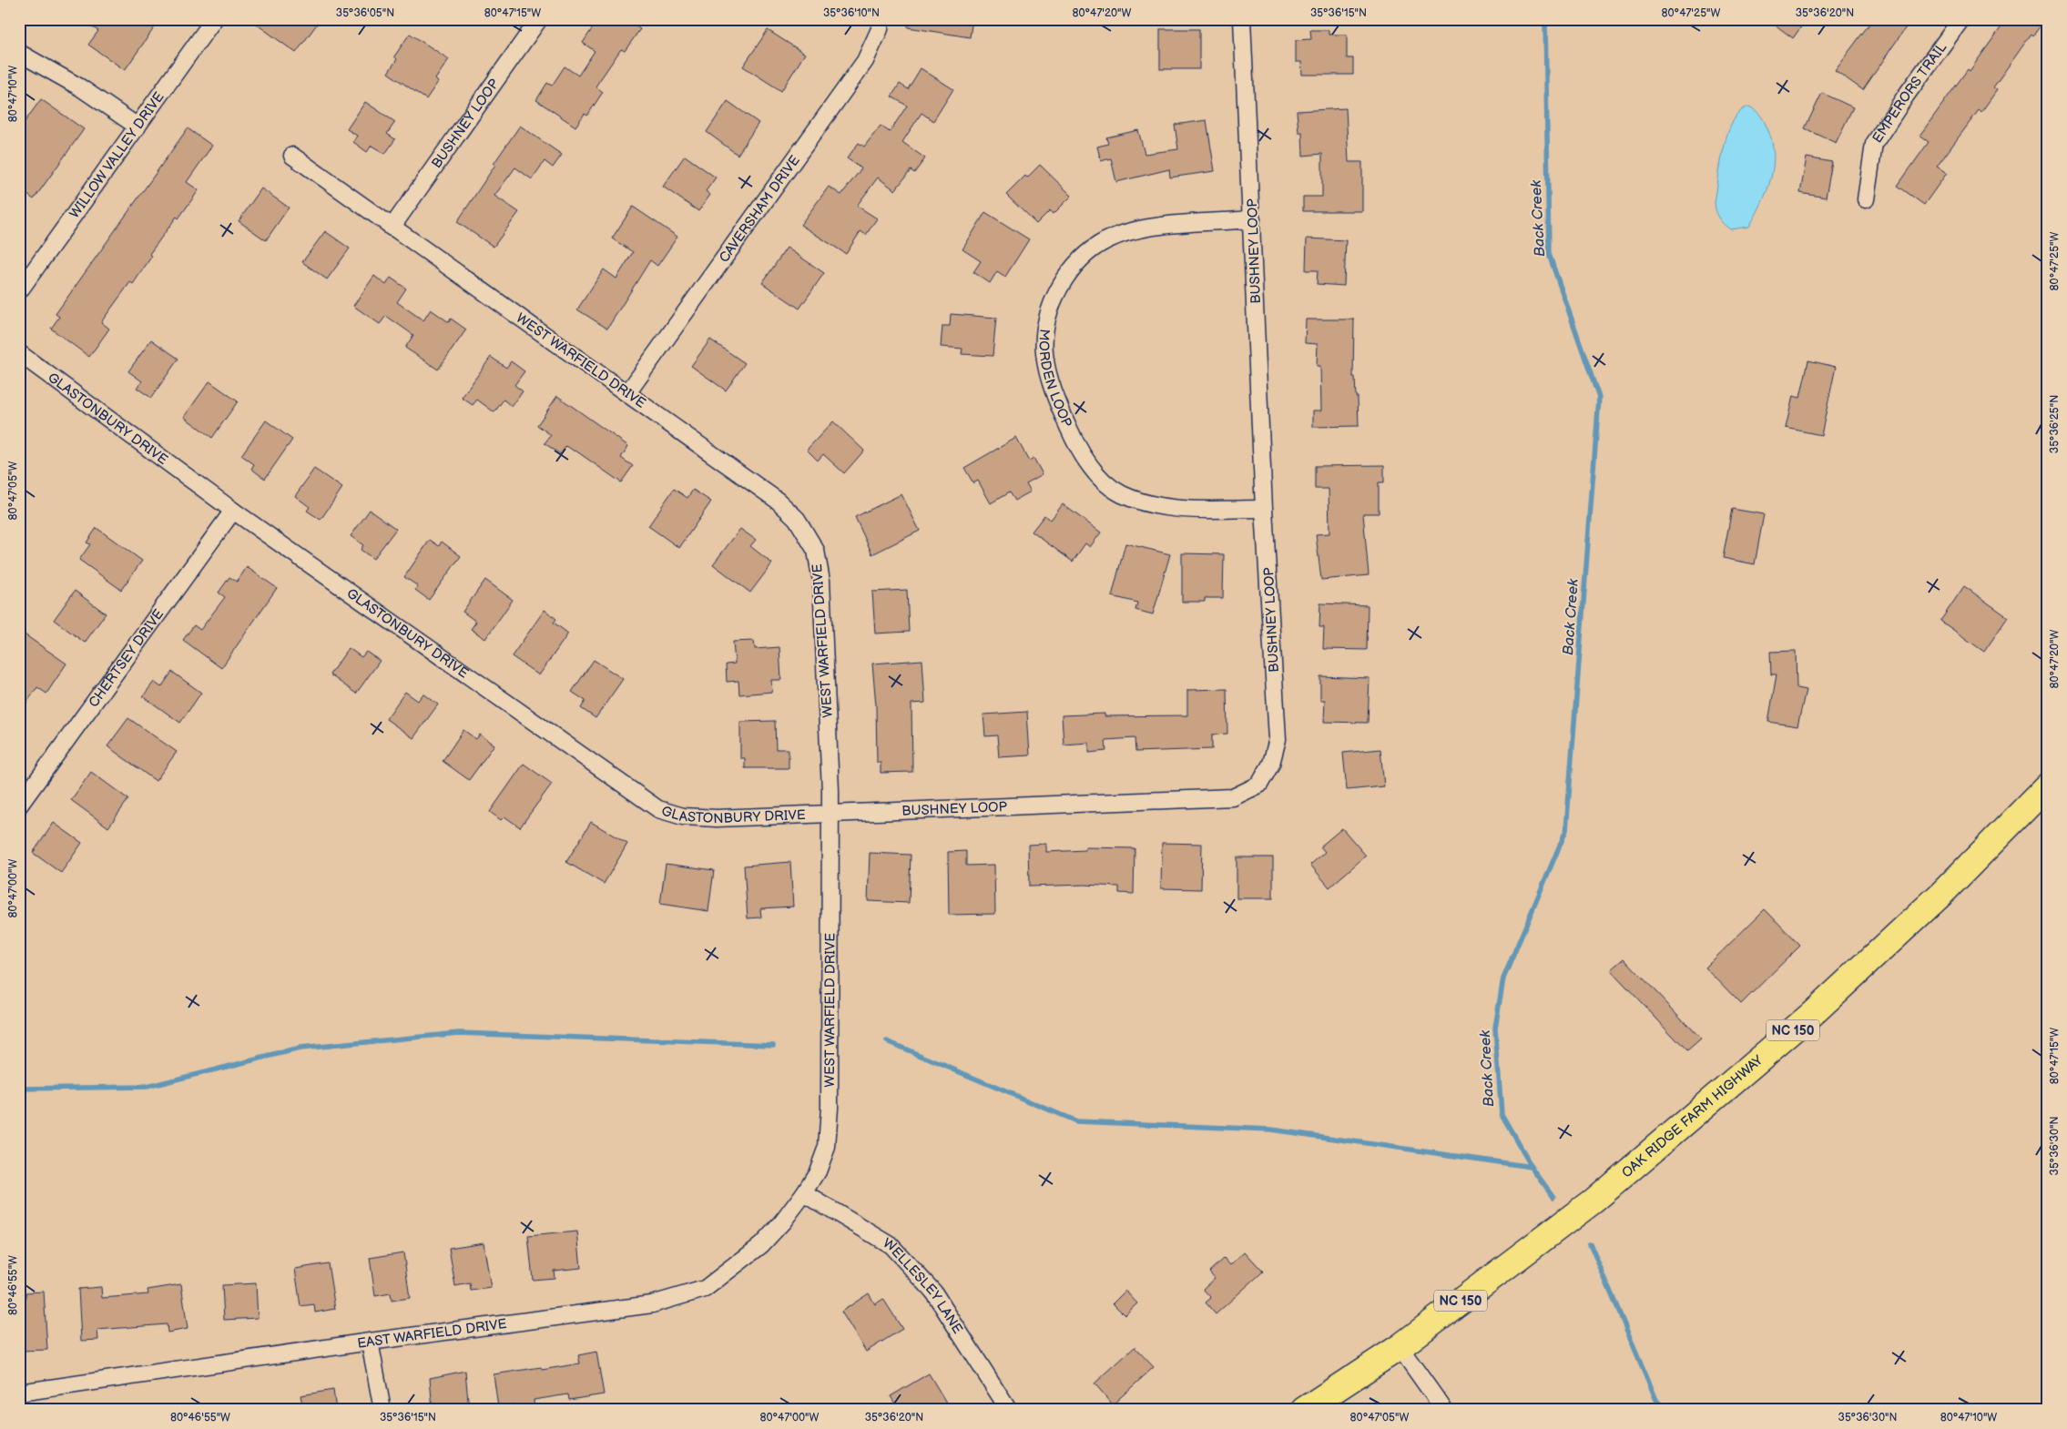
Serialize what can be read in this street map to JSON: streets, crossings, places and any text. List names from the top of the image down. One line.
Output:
{"streets":{"main road":["NC 150","OAK RIDGE FARM HIGHWAY"],"street":["EMPERORS TRAIL","BUSHNEY LOOP","WILLOW VALLEY DRIVE","CAVERSHAM DRIVE","WEST WARFIELD DRIVE","MORDEN LOOP","GLASTONBURY DRIVE","CHERTSEY DRIVE","WELLESLEY LANE","EAST WARFIELD DRIVE"]},"crossings":[["BUSHNEY LOOP","WEST WARFIELD DRIVE"],["BUSHNEY LOOP","MORDEN LOOP"],["BUSHNEY LOOP","GLASTONBURY DRIVE"],["CAVERSHAM DRIVE","WEST WARFIELD DRIVE"],["WEST WARFIELD DRIVE","GLASTONBURY DRIVE"],["WEST WARFIELD DRIVE","WELLESLEY LANE"],["WEST WARFIELD DRIVE","EAST WARFIELD DRIVE"],["GLASTONBURY DRIVE","CHERTSEY DRIVE"],["WELLESLEY LANE","EAST WARFIELD DRIVE"]],"water":["Back Creek"],"coordinates":["35°36'05\"N","80°47'15\"W","35°36'10\"N","80°47'20\"W","35°36'15\"N","80°47'25\"W","35°36'20\"N","80°47'10\"W","35°36'25\"N","80°47'05\"W","80°47'00\"W","35°36'30\"N","80°46'55\"W"]}
